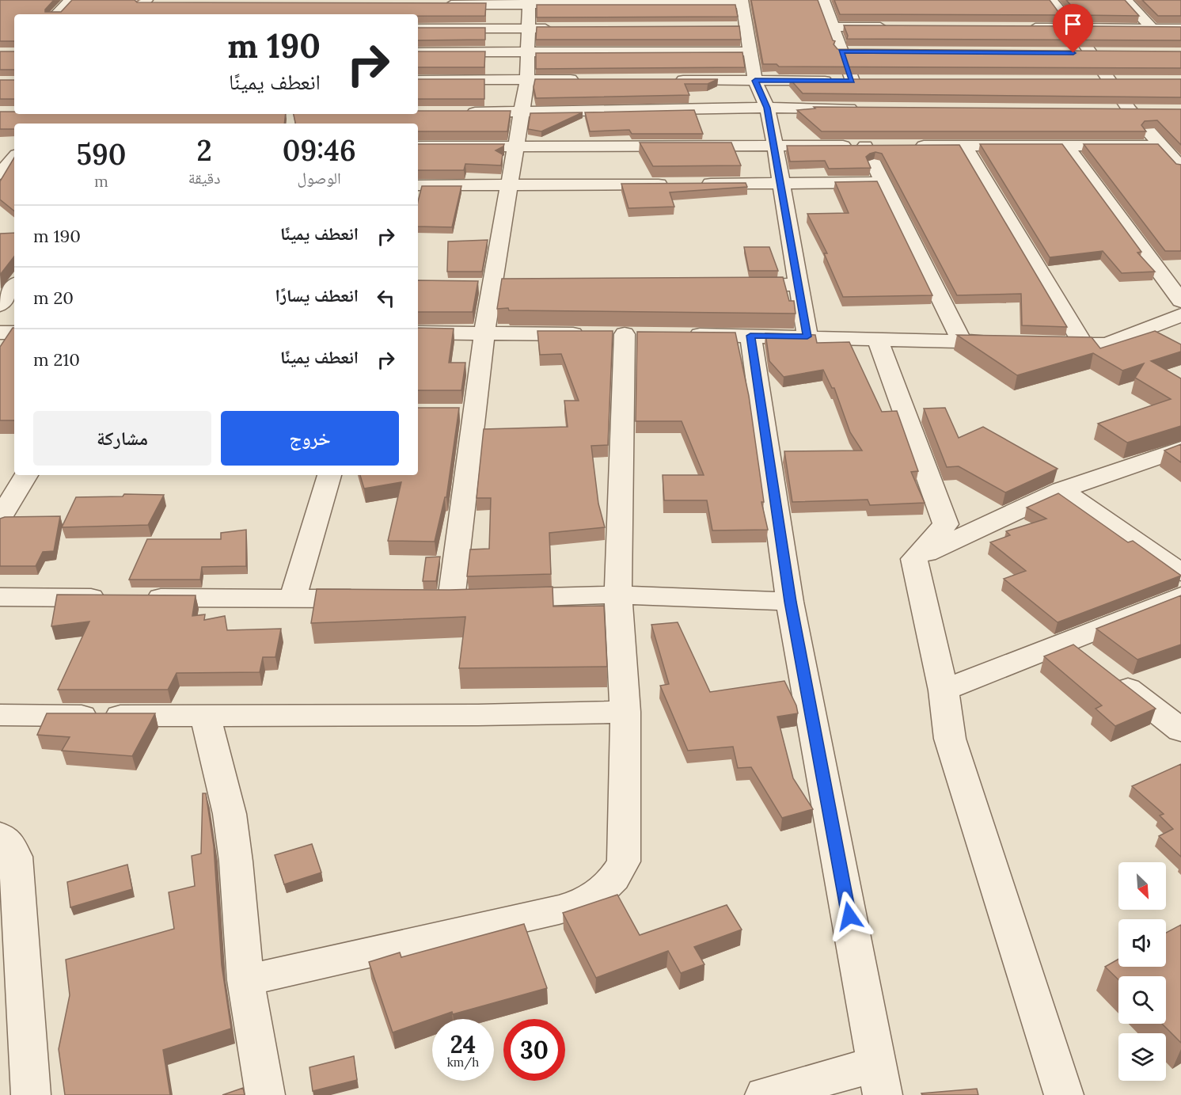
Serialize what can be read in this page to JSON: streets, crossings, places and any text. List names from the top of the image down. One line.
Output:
{"north":"bottom right","page":{"turn":["190 m","انعطف يمينًا"],"eta":["09:46","الوصول","2","دقيقة","590","m"],"list":[{"name":"انعطف يمينًا","value":"190 m"},{"name":"انعطف يسارًا","value":"20 m"},{"name":"انعطف يمينًا","value":"210 m"}],"buttons":["خروج","مشاركة"],"speed":"24 km/h","limit":"30"}}
